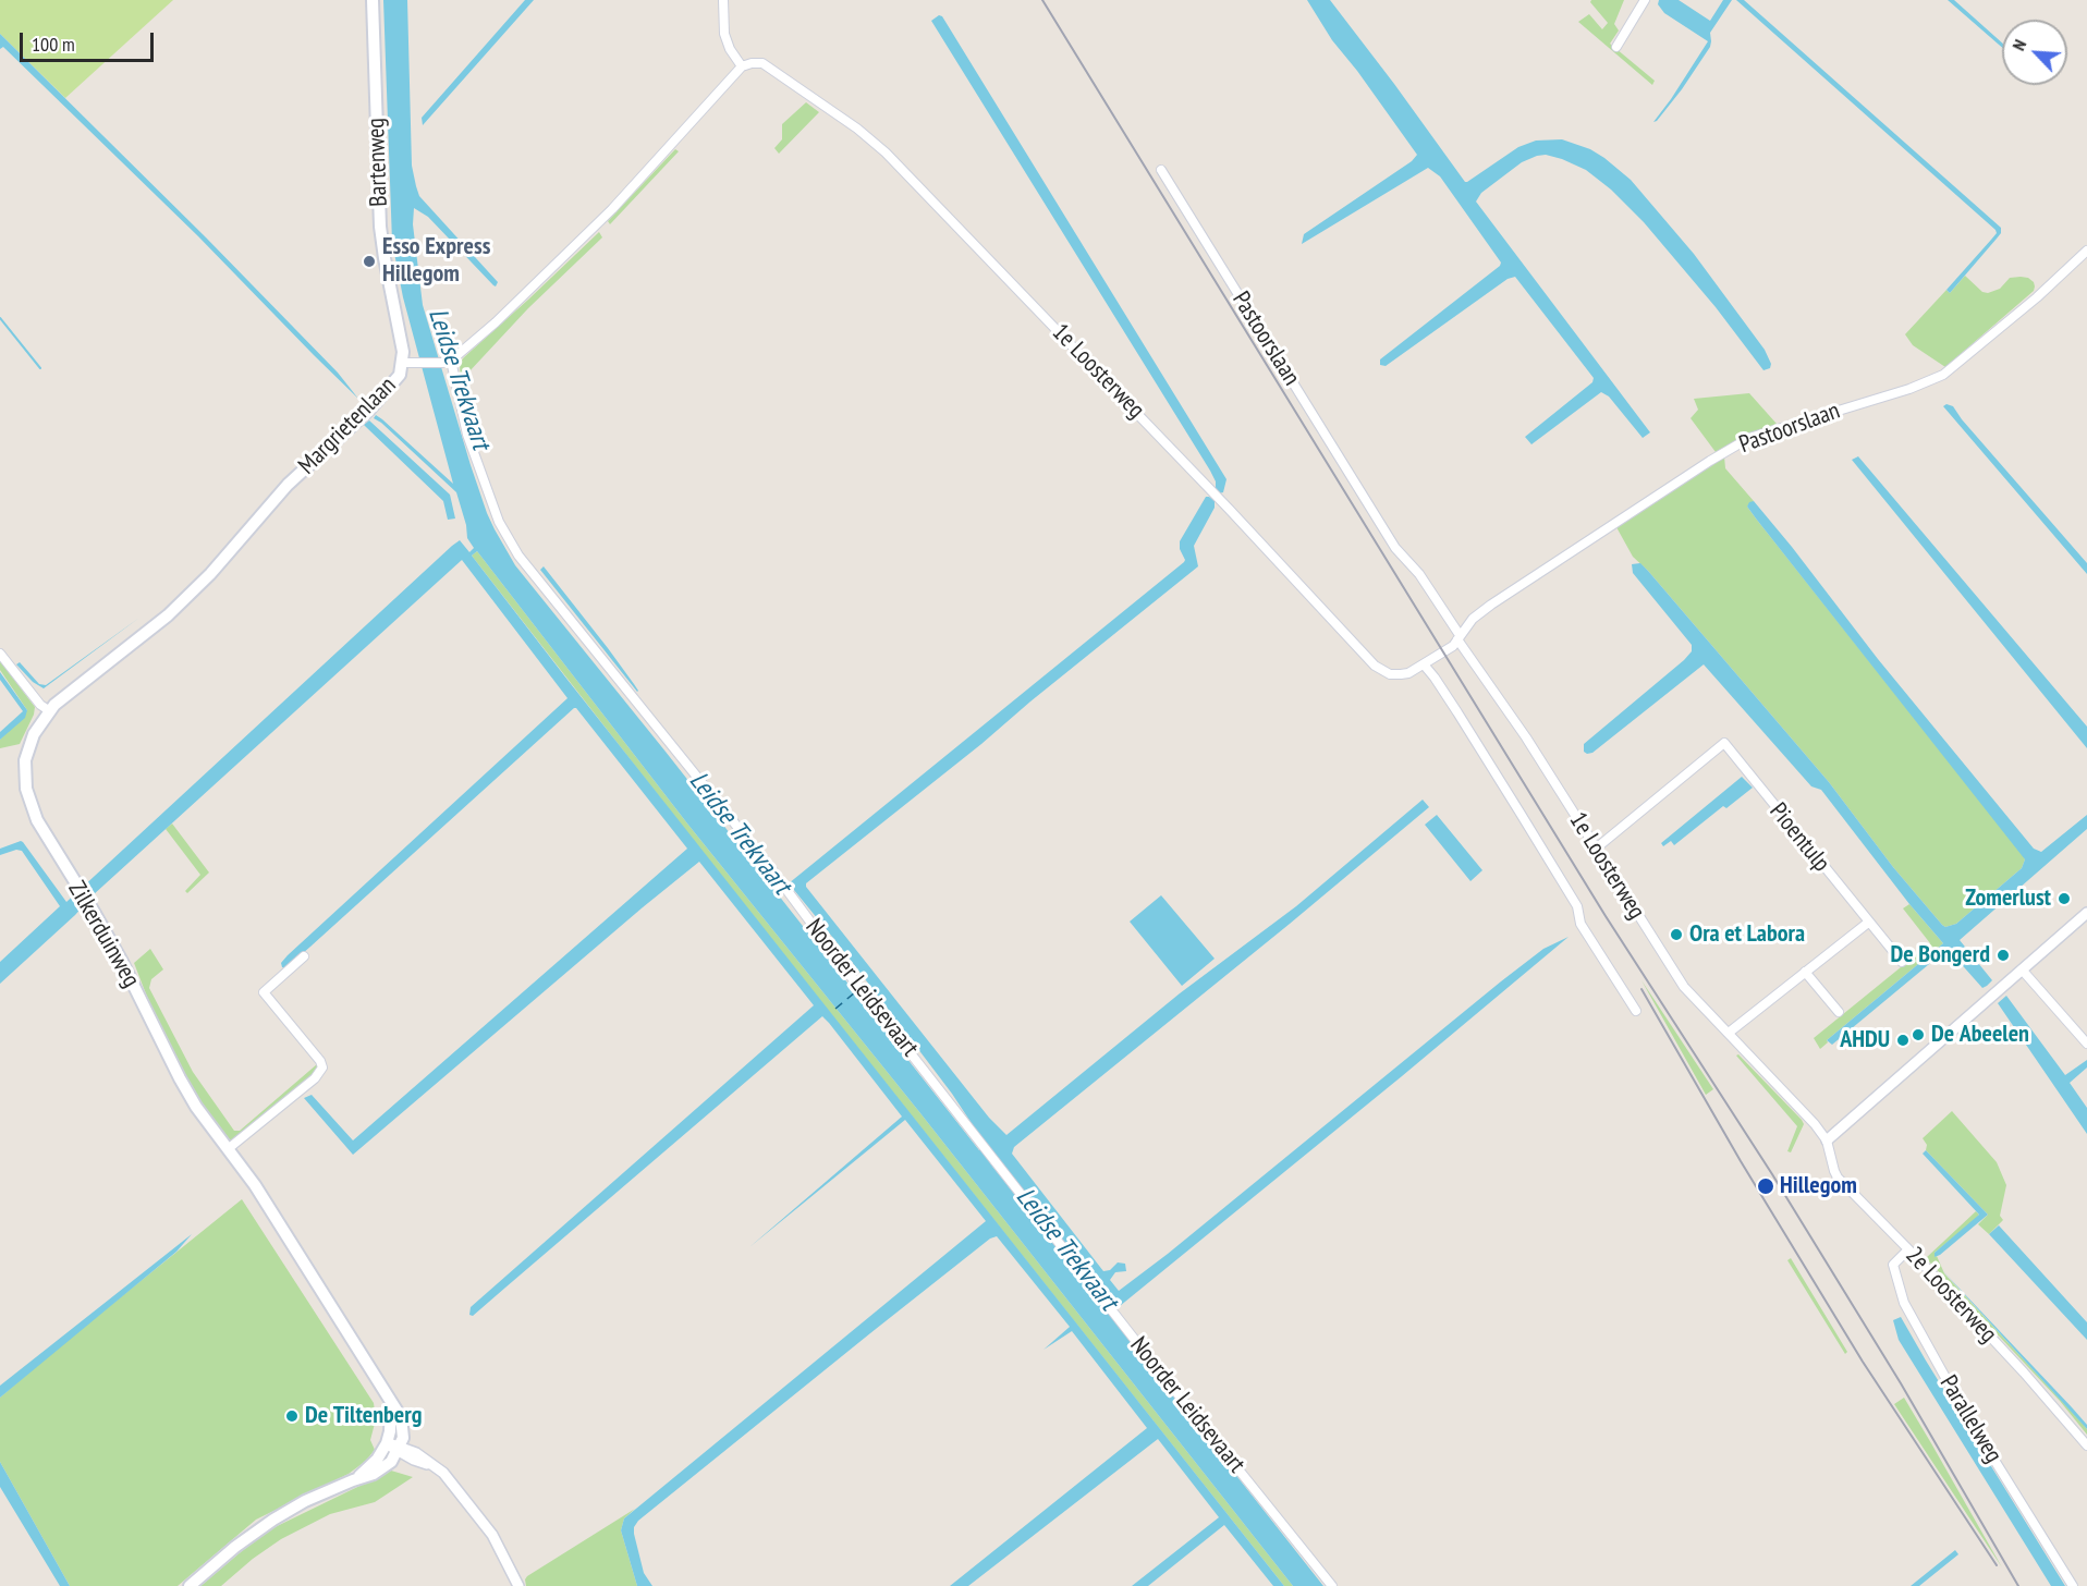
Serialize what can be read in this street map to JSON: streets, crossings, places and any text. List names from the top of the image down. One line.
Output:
{"streets":{"main road":["Bartenweg","Margrietenlaan","Zilkerduinweg"],"street":["Pastoorslaan","1e Loosterweg","Pioentulp","Noorder Leidsevaart","2e Loosterweg","Parallelweg"]},"crossings":[["Bartenweg","Margrietenlaan"],["Pastoorslaan","1e Loosterweg"],["1e Loosterweg","Pioentulp"],["1e Loosterweg","2e Loosterweg"],["Margrietenlaan","Zilkerduinweg"],["Margrietenlaan","Noorder Leidsevaart"],["2e Loosterweg","Parallelweg"]],"water":["Leidse Trekvaart"],"places":["Esso Express Hillegom","Zomerlust","Ora et Labora","De Bongerd","De Abeelen","AHDU","Hillegom","De Tiltenberg"],"scale_bar":"100 m","north":"top left"}
